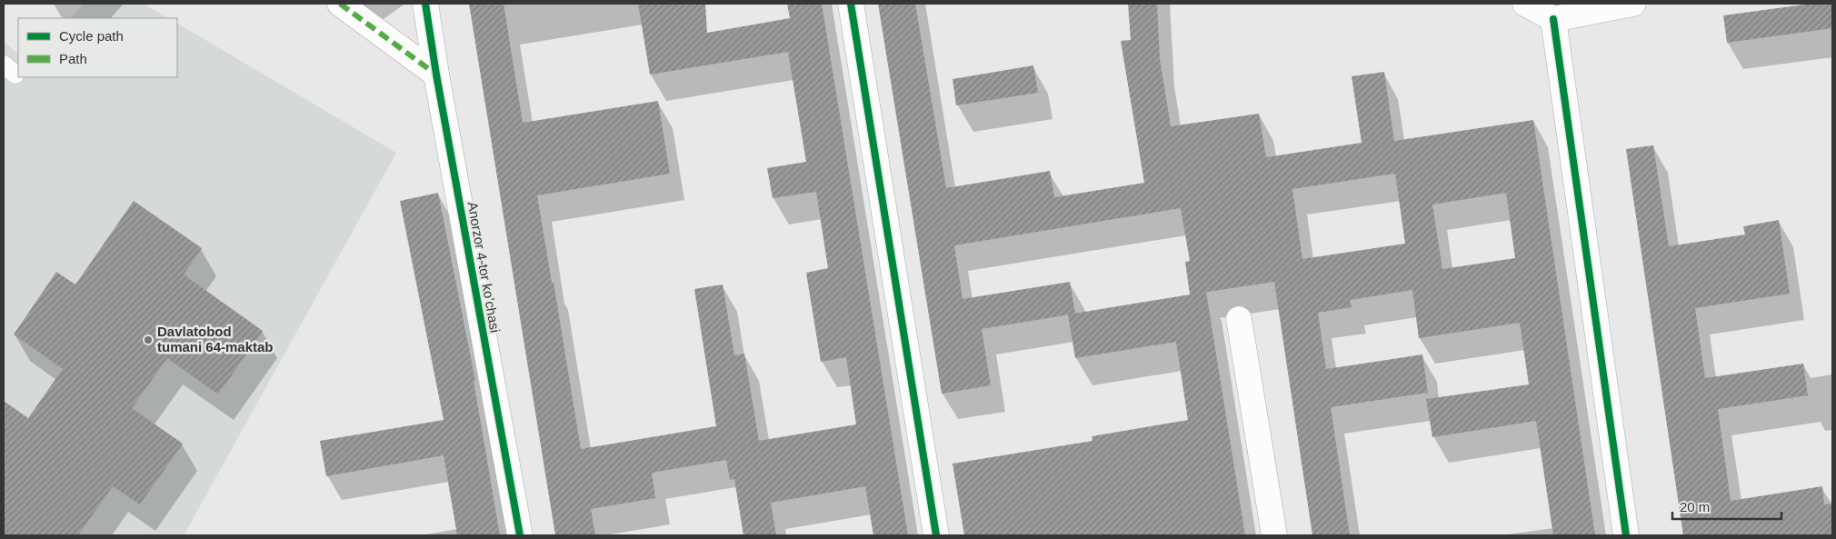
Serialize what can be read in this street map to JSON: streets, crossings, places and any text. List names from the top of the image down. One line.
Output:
{"streets":{"street":["Anorzor 4-tor koʼchasi"]},"places":["Davlatobod tumani 64-maktab"],"legend":["Cycle path","Path"],"scale_bar":"20 m"}
